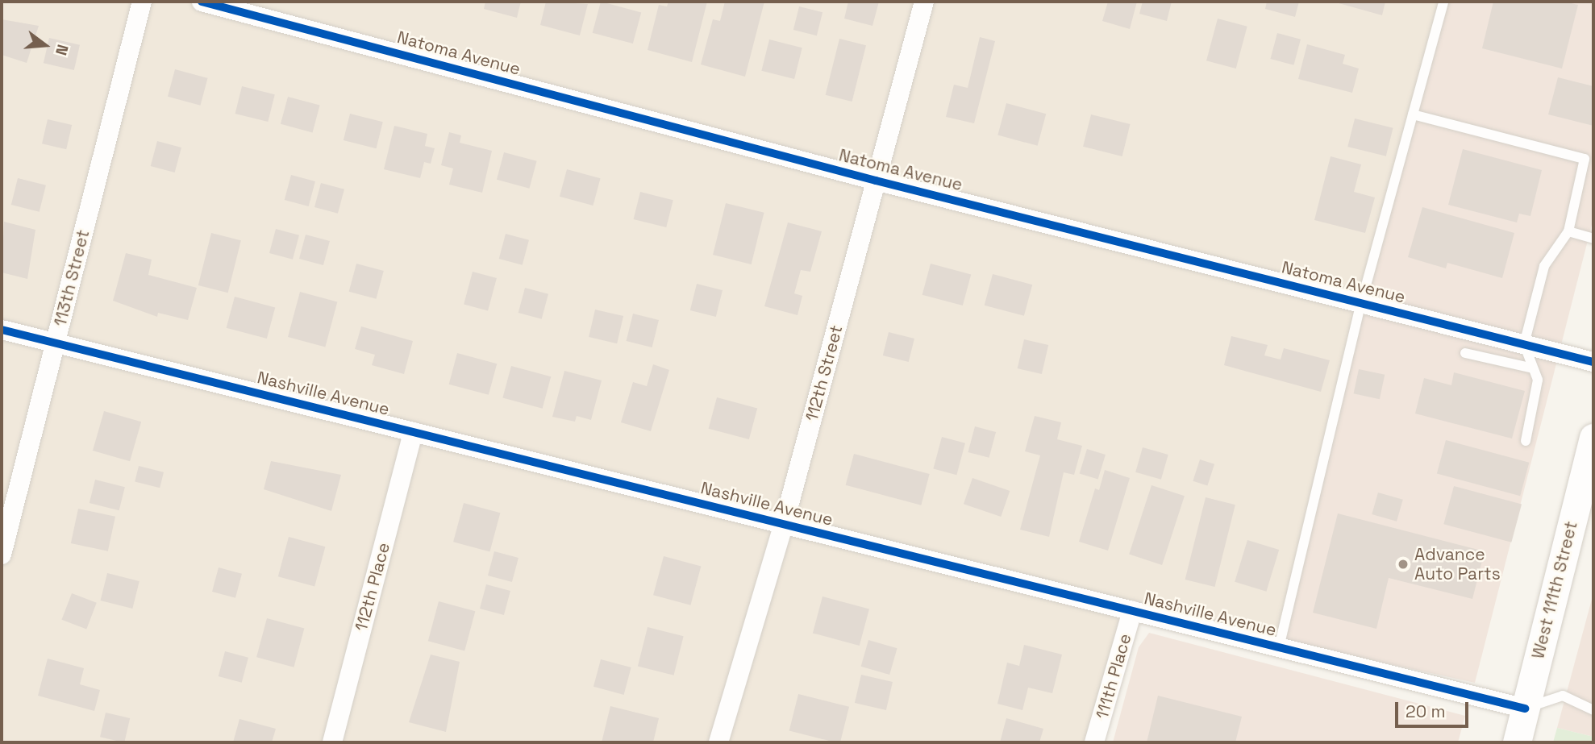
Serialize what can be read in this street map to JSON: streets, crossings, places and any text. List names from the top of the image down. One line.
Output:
{"streets":{"main road":["West 111th Street"],"street":["Natoma Avenue","113th Street","112th Street","Nashville Avenue","112th Place","111th Place"]},"crossings":[["Natoma Avenue","112th Street"],["113th Street","Nashville Avenue"],["112th Street","Nashville Avenue"],["Nashville Avenue","112th Place"],["Nashville Avenue","West 111th Street"],["Nashville Avenue","111th Place"]],"places":["Advance Auto Parts"],"scale_bar":"20 m","north":"right"}
